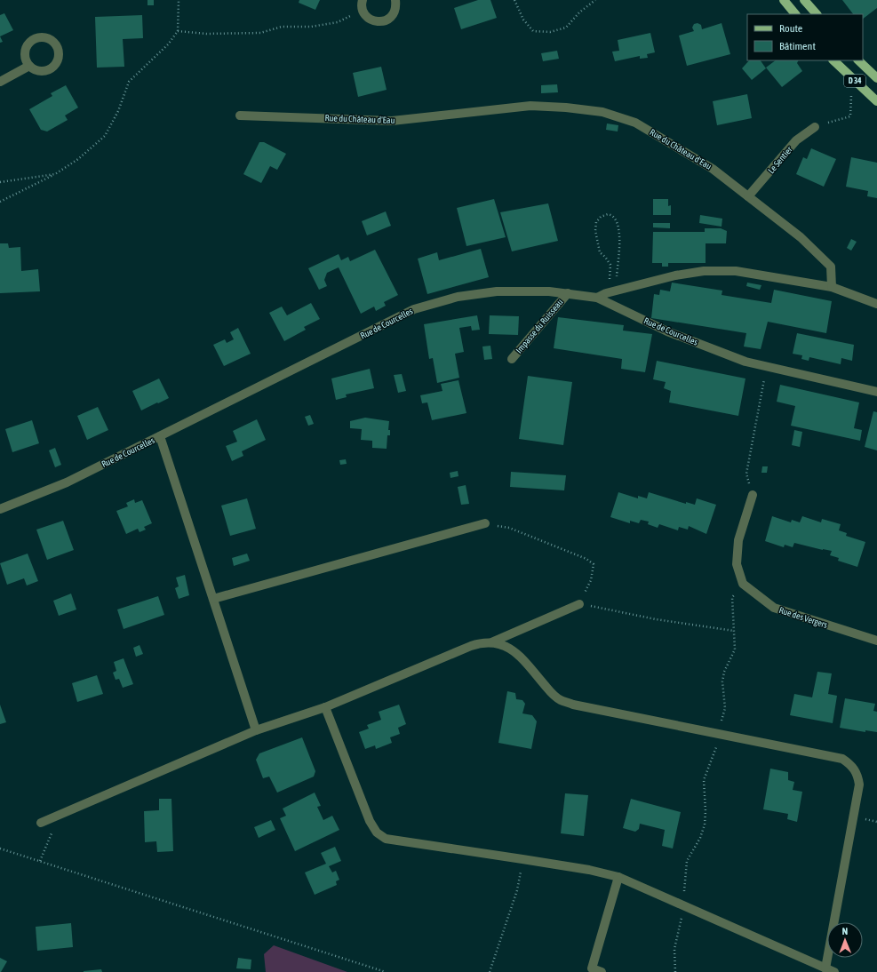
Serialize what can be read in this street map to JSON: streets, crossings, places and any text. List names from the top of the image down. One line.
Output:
{"streets":{"main road":["D 34"],"street":["Rue du Château d'Eau","Le Sentier","Rue de Courcelles","Impasse du Ruisseau","Rue des Vergers"]},"crossings":[["Rue du Château d'Eau","Le Sentier"],["Rue de Courcelles","Impasse du Ruisseau"]],"legend":["Route","Bâtiment"],"north":"top"}
